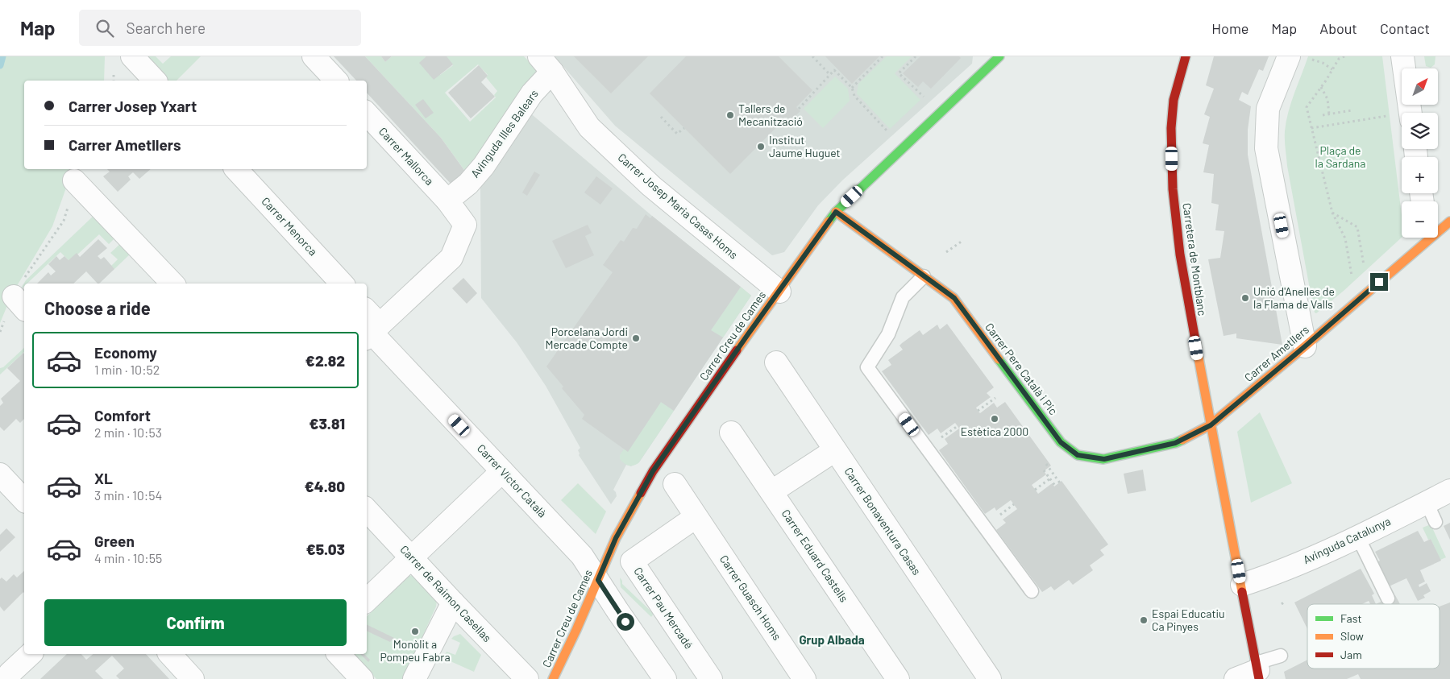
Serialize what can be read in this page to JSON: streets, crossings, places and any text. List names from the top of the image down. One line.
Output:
{"streets":{"street":["Avinguda Illes Balears","Carrer Mallorca","Carrer Josep Maria Casas Homs","Carrer Menorca","Carretera de Montblanc","Carrer Creu de Cames","Carrer Ametllers","Carrer Pere Català i Pic","Carrer Víctor Català","Carrer Bonaventura Casas","Avinguda Catalunya","Carrer Eduard Castells","Carrer de Raimon Casellas","Carrer Guasch Homs","Carrer Pau Mercadé"]},"crossings":[["Avinguda Illes Balears","Carrer Mallorca"],["Avinguda Illes Balears","Carrer Josep Maria Casas Homs"],["Carrer Josep Maria Casas Homs","Carrer Creu de Cames"],["Carretera de Montblanc","Carrer Ametllers"],["Carretera de Montblanc","Carrer Pere Català i Pic"],["Carretera de Montblanc","Avinguda Catalunya"],["Carrer Creu de Cames","Carrer Pere Català i Pic"],["Carrer Creu de Cames","Carrer Víctor Català"],["Carrer Ametllers","Carrer Pere Català i Pic"],["Carrer Guasch Homs","Carrer Pau Mercadé"]],"districts":["Grup Albada"],"parks":["Plaça de la Sardana"],"places":["Tallers de Mecanització","Institut Jaume Huguet","Unió d'Anelles de la Flama de Valls","Porcelana Jordi Mercade Compte","Estètica 2000","Espai Educatiu Ca Pinyes","Monòlit a Pompeu Fabra"],"legend":["Fast","Slow","Jam"],"north":"top right","page":{"header":"Map","search":"Search here","nav":["Home","Map","About","Contact"],"map_buttons":["+","−"],"banner":["Carrer Josep Yxart","Carrer Ametllers"],"heading":"Choose a ride","list":[{"name":"Economy","note":"1 min · 10:52","value":"€2.82"},{"name":"Comfort","note":"2 min · 10:53","value":"€3.81"},{"name":"XL","note":"3 min · 10:54","value":"€4.80"},{"name":"Green","note":"4 min · 10:55","value":"€5.03"}],"buttons":"Confirm"}}
